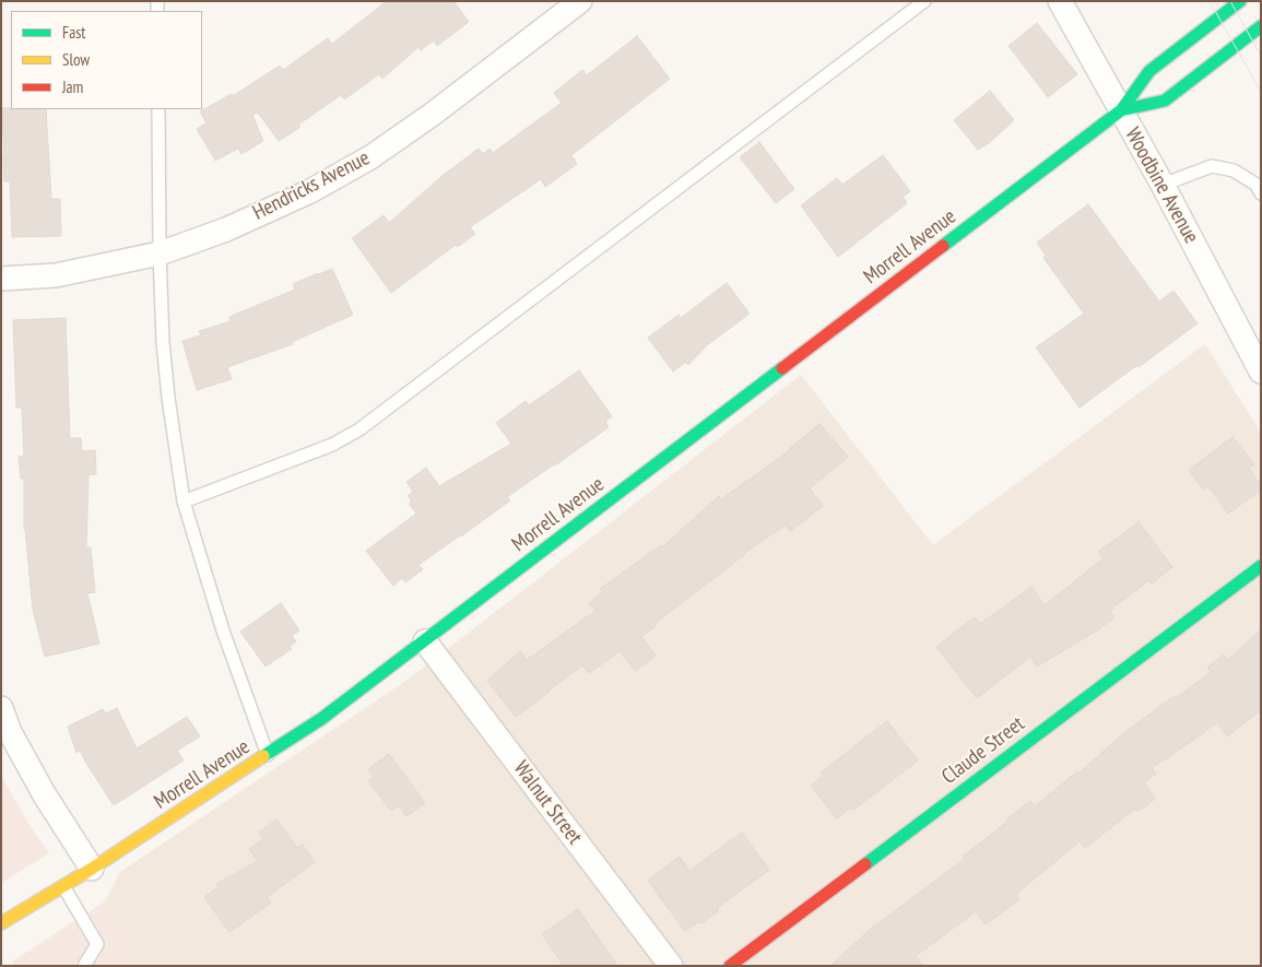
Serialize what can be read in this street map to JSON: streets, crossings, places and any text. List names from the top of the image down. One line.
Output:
{"streets":{"street":["Hendricks Avenue","Woodbine Avenue","Morrell Avenue","Claude Street","Walnut Street"]},"crossings":[["Woodbine Avenue","Morrell Avenue"],["Morrell Avenue","Walnut Street"]],"legend":["Fast","Slow","Jam"]}
